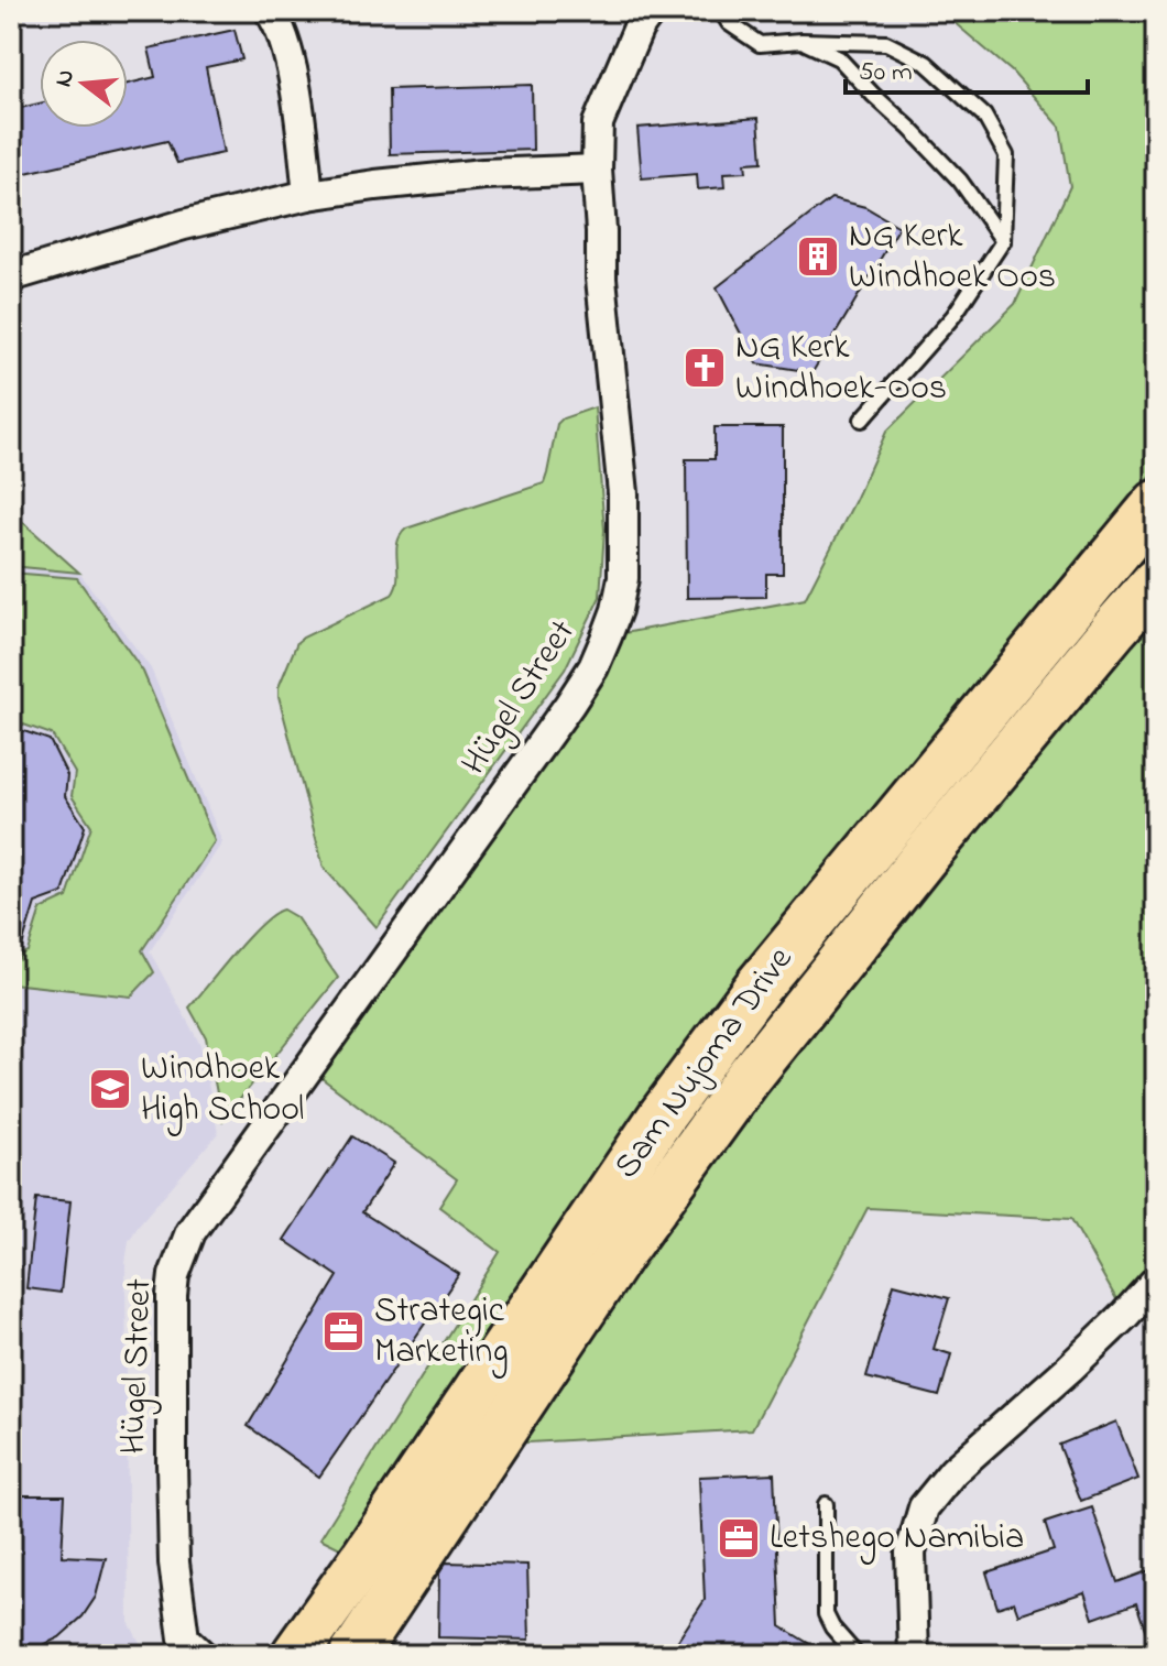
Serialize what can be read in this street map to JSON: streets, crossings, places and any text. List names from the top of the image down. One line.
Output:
{"streets":{"highway":["Sam Nujoma Drive"],"street":["Hügel Street"]},"places":{"building":["NG Kerk Windhoek Oos"],"church":["NG Kerk Windhoek-Oos"],"school or university":["Windhoek High School"],"office":["Strategic Marketing","Letshego Namibia"]},"scale_bar":"50 m","north":"left"}
